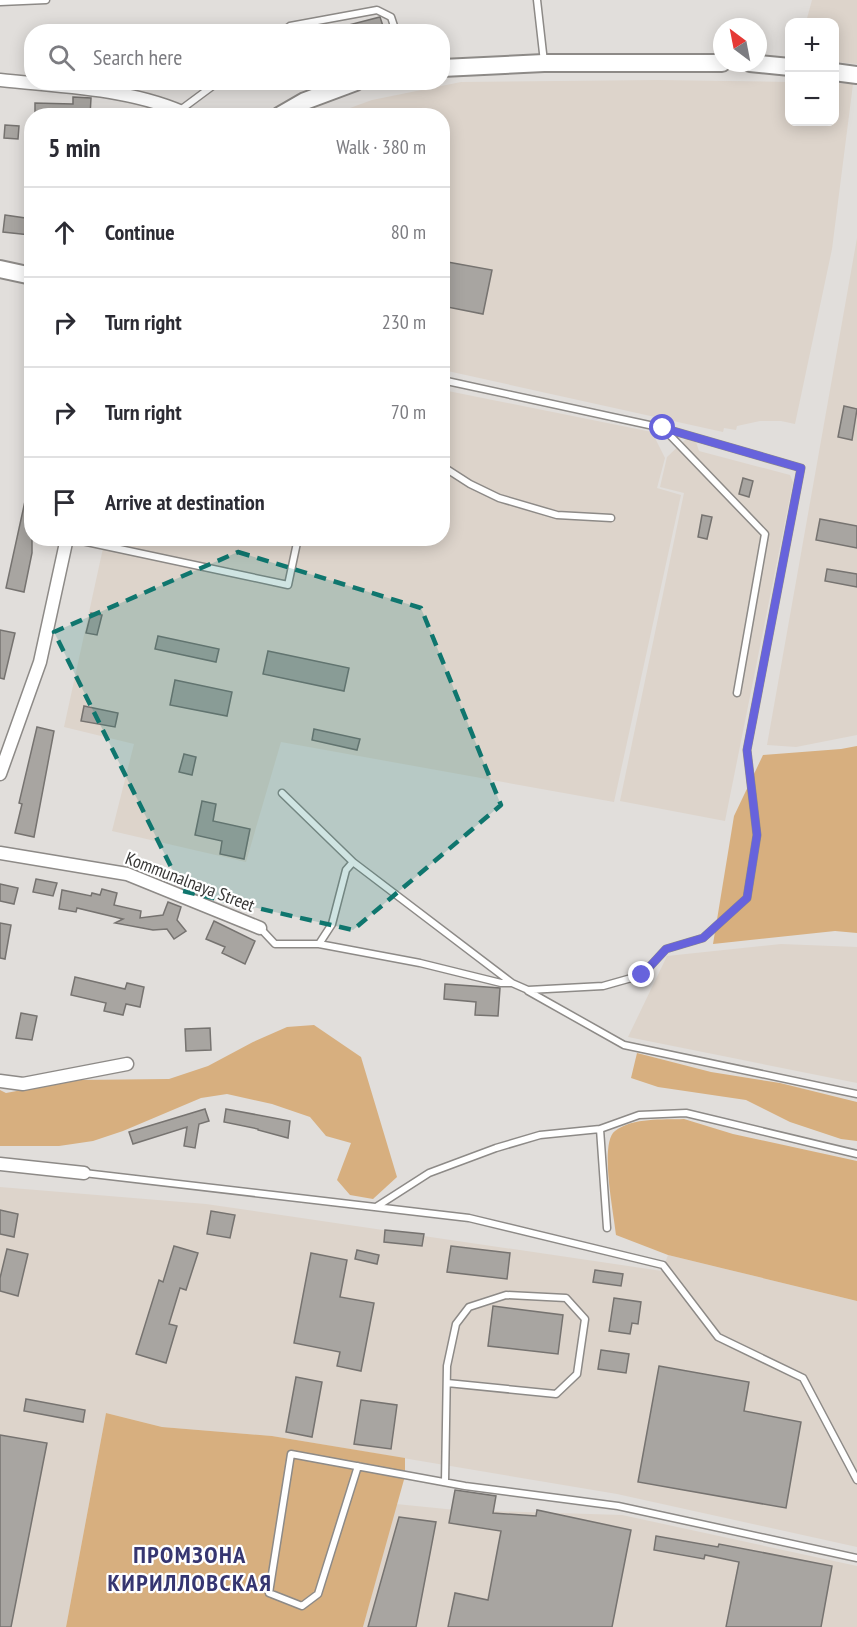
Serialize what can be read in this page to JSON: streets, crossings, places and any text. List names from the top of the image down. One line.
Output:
{"streets":{"street":["Kommunalnaya Street"]},"districts":["ПРОМЗОНА КИРИЛЛОВСКАЯ"],"north":"top left","page":{"map_buttons":["+","−"],"search":"Search here","heading":["5 min","Walk · 380 m"],"list":[["Continue","80 m"],["Turn right","230 m"],["Turn right","70 m"],"Arrive at destination"]}}
